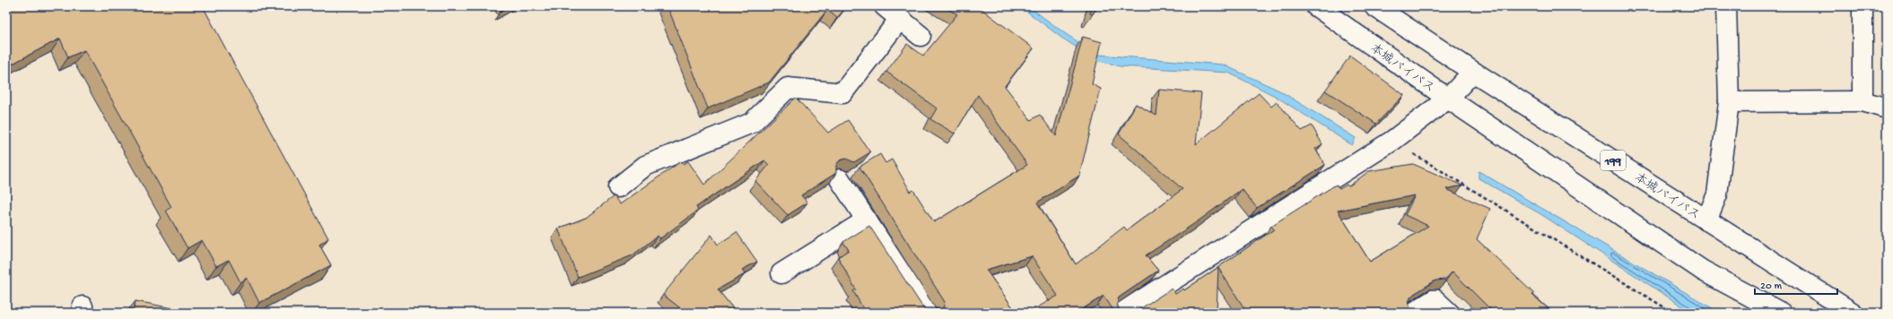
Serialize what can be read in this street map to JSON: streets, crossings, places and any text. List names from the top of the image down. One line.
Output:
{"streets":{"main road":["本城バイパス","199"]},"scale_bar":"20 m"}
